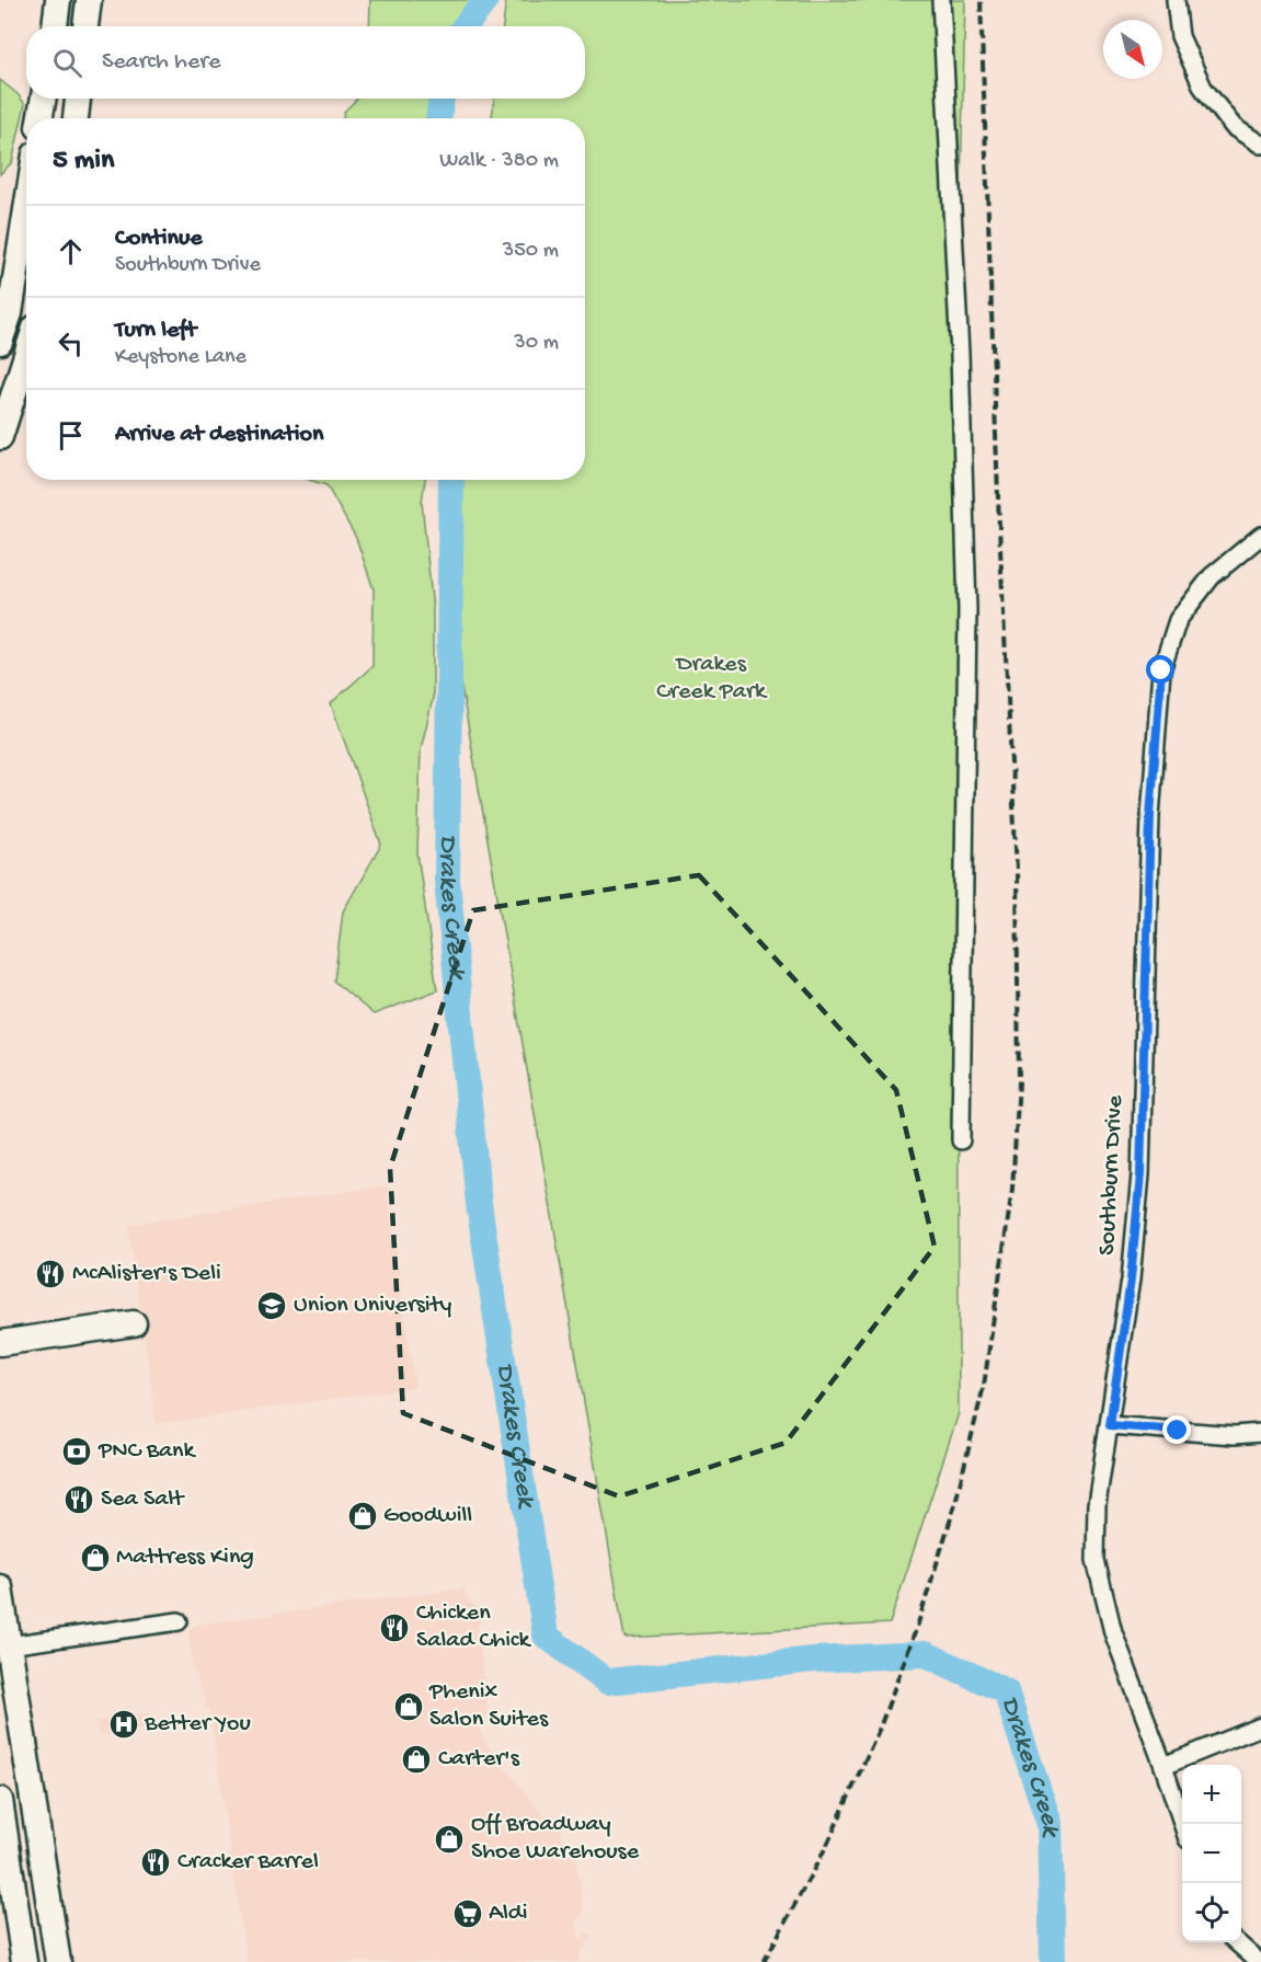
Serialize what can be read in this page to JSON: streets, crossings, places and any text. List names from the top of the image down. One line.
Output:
{"streets":{"street":["Southburn Drive"]},"water":["Drakes Creek"],"parks":["Drakes Creek Park"],"places":{"restaurant":["McAlister's Deli","Sea Salt","Chicken Salad Chick","Cracker Barrel"],"school or university":["Union University"],"bank":["PNC Bank"],"shop":["Goodwill","Mattress King","Phenix Salon Suites","Carter's","Off Broadway Shoe Warehouse"],"hospital":["Better You"],"supermarket":["Aldi"]},"north":"bottom right","page":{"search":"Search here","heading":["5 min","Walk · 380 m"],"list":[["Continue","Southburn Drive","350 m"],["Turn left","Keystone Lane","30 m"],"Arrive at destination"],"map_buttons":["+","−"]}}
